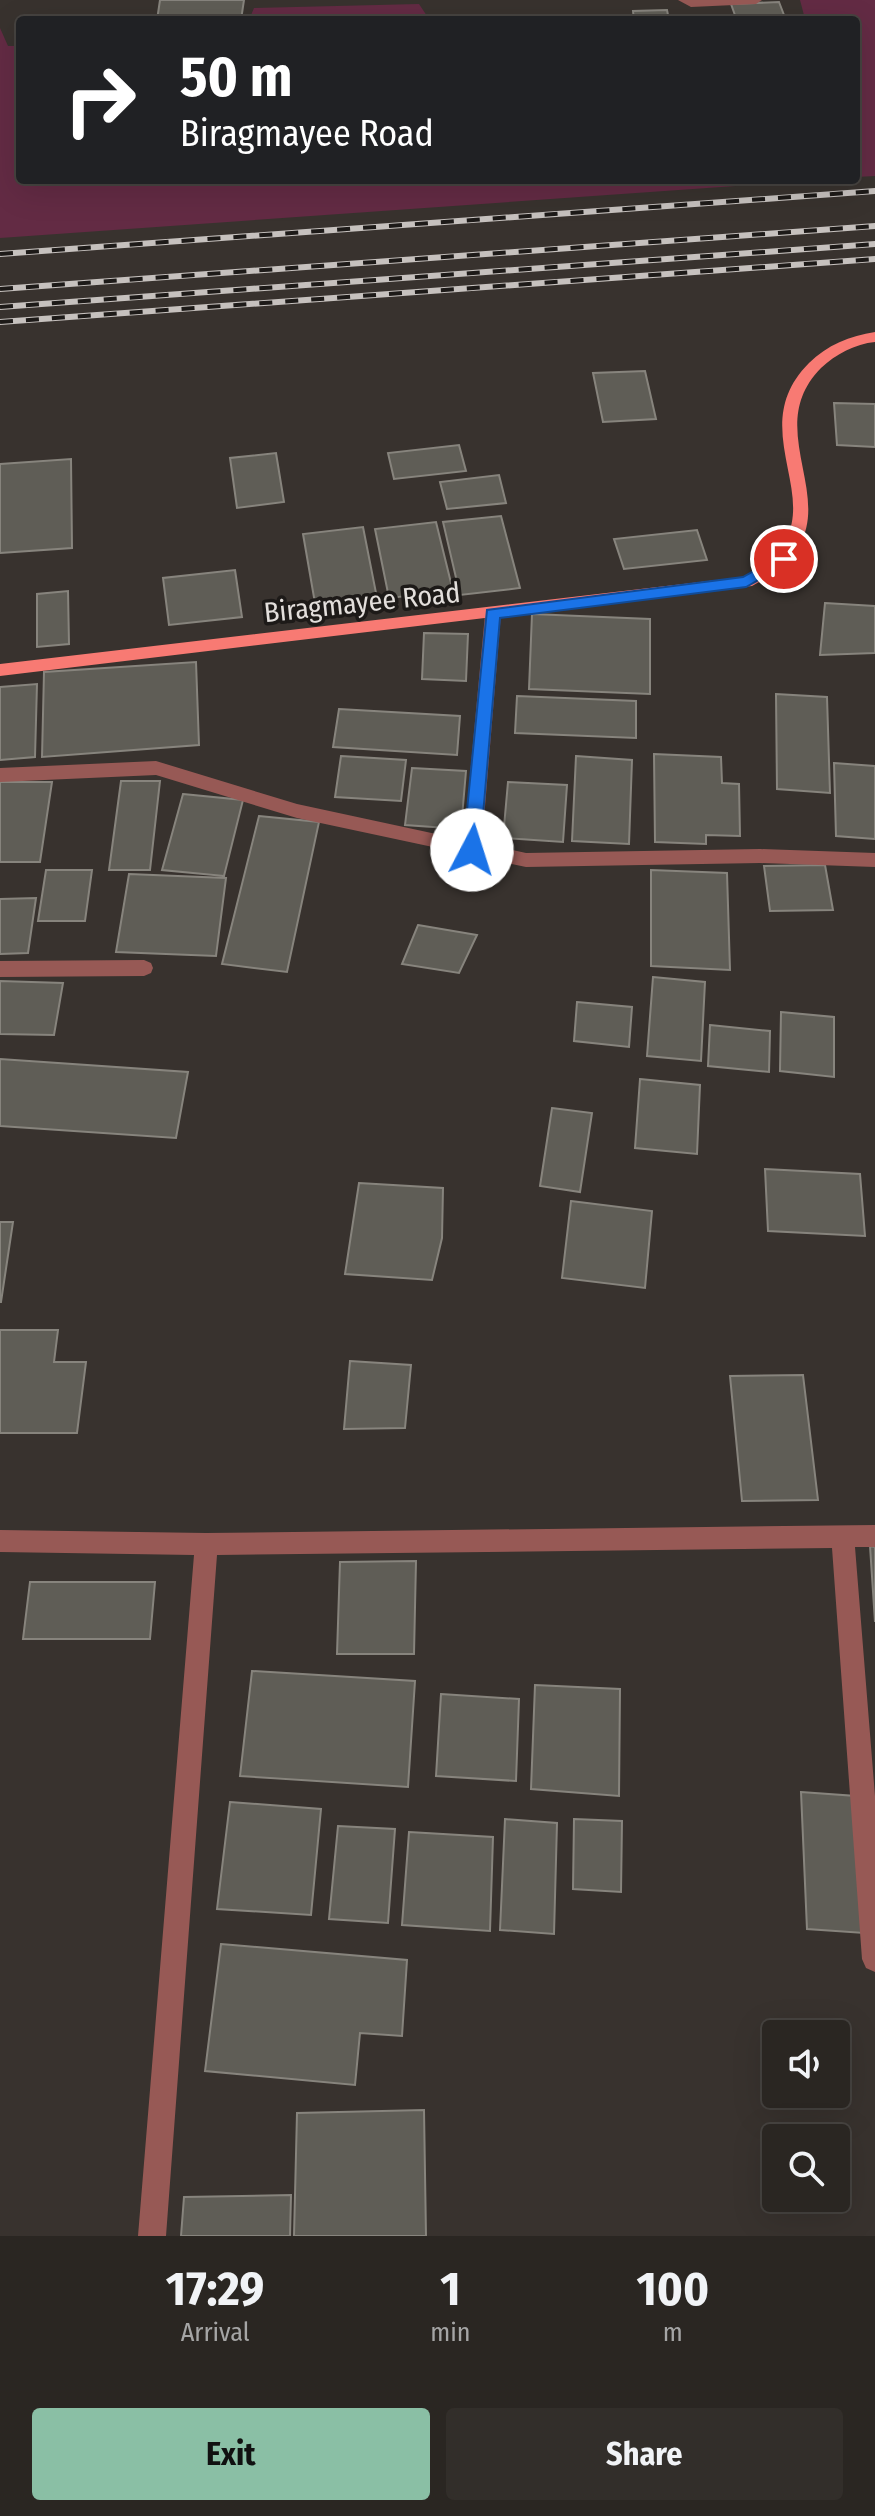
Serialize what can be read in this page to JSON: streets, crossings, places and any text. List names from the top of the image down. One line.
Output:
{"streets":{"main road":["Biragmayee Road"]},"page":{"turn":["50 m","Biragmayee Road"],"eta":["17:29","Arrival","1","min","100","m"],"buttons":["Exit","Share"]}}
